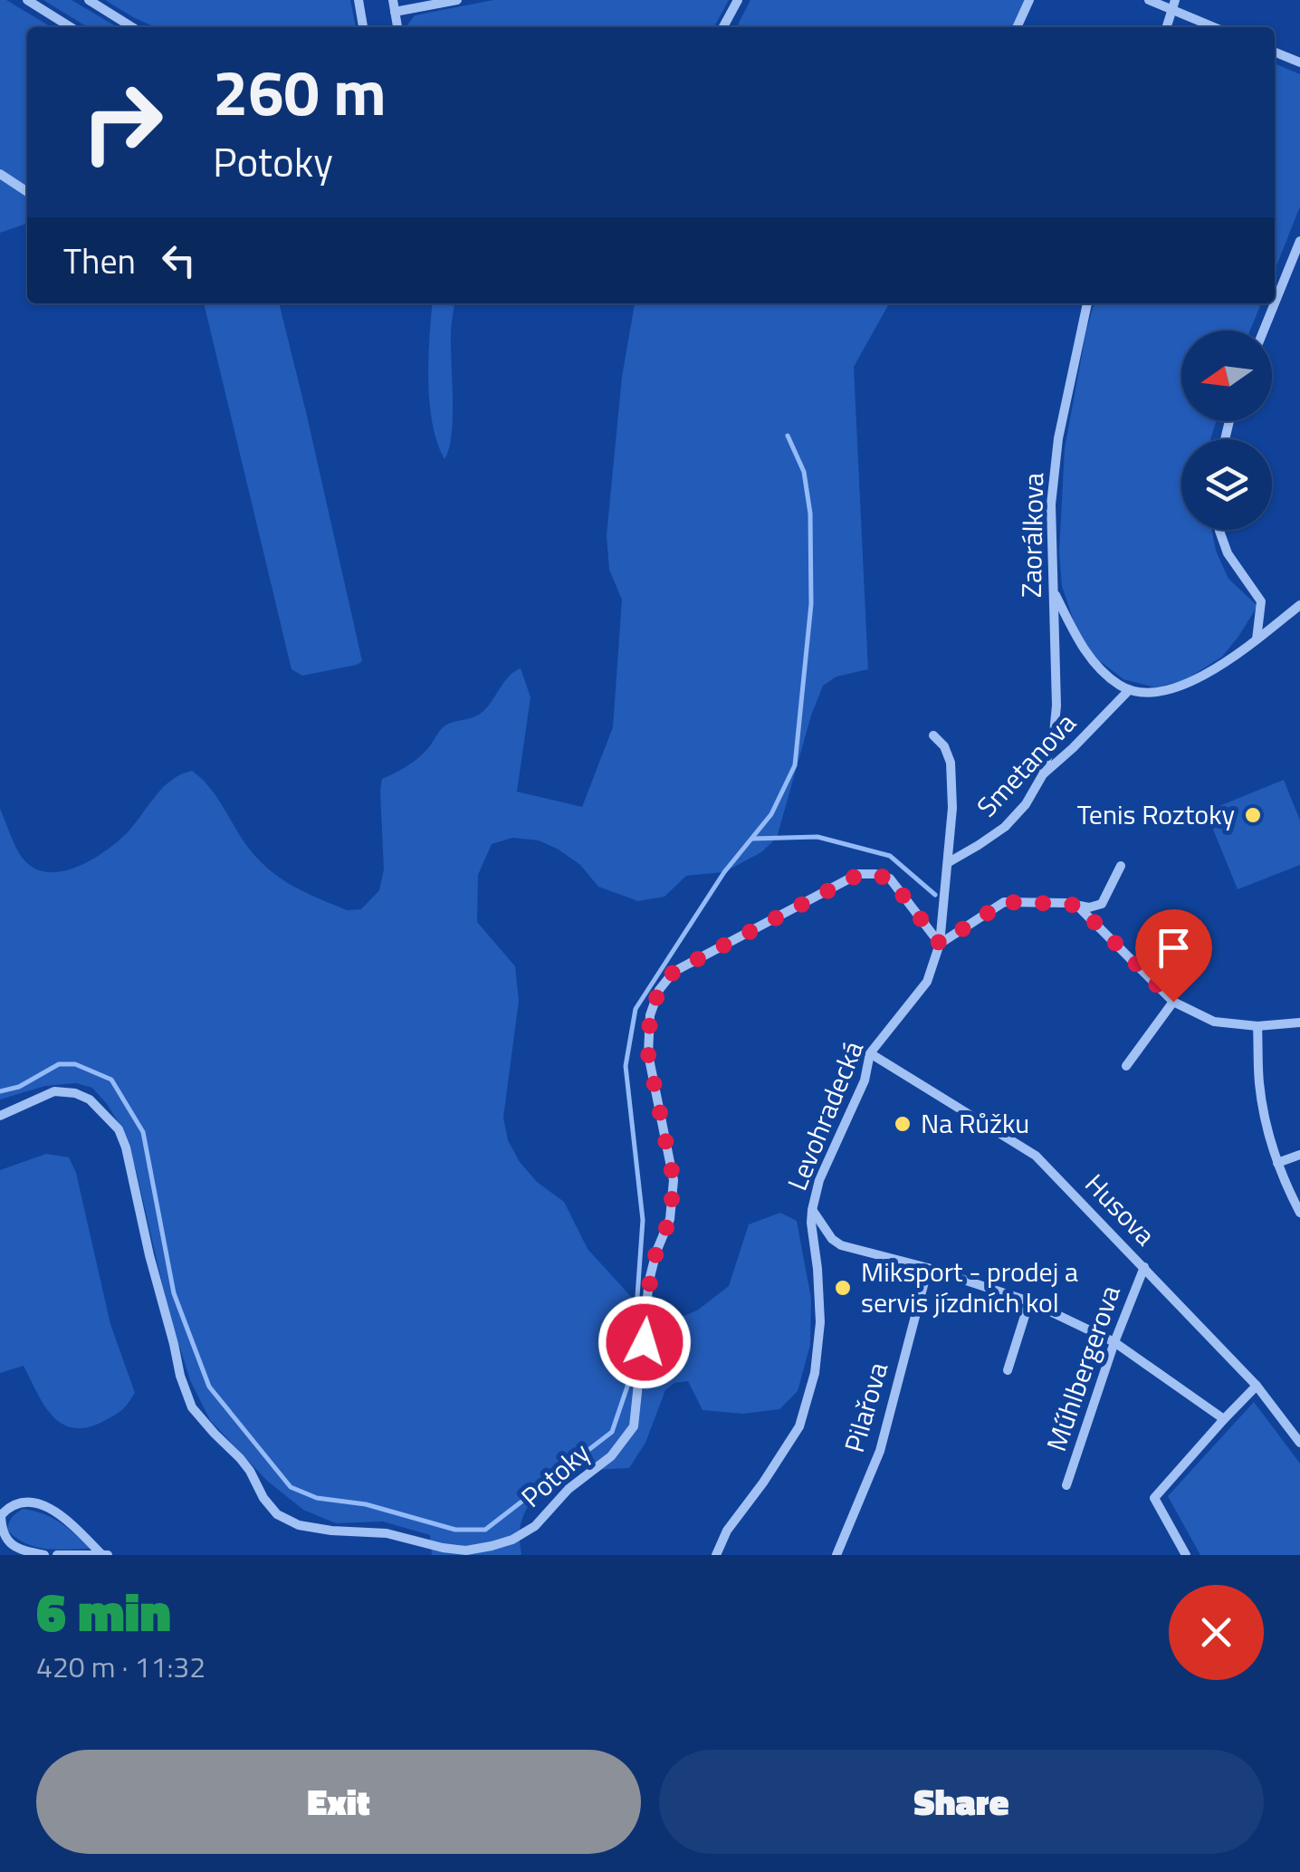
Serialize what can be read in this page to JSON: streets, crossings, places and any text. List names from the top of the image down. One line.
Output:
{"streets":{"street":["Zaorálkova","Smetanova","Levohradecká","Husova","Műhlbergerova","Pilařova","Potoky"]},"crossings":[["Zaorálkova","Smetanova"],["Smetanova","Levohradecká"],["Levohradecká","Husova"],["Levohradecká","Potoky"],["Husova","Műhlbergerova"]],"places":["Tenis Roztoky","Na Růžku","Miksport - prodej a servis jízdních kol"],"north":"left","page":{"turn":["260 m","Potoky"],"then":"Then","heading":["6 min","420 m · 11:32"],"buttons":["Exit","Share"]}}
